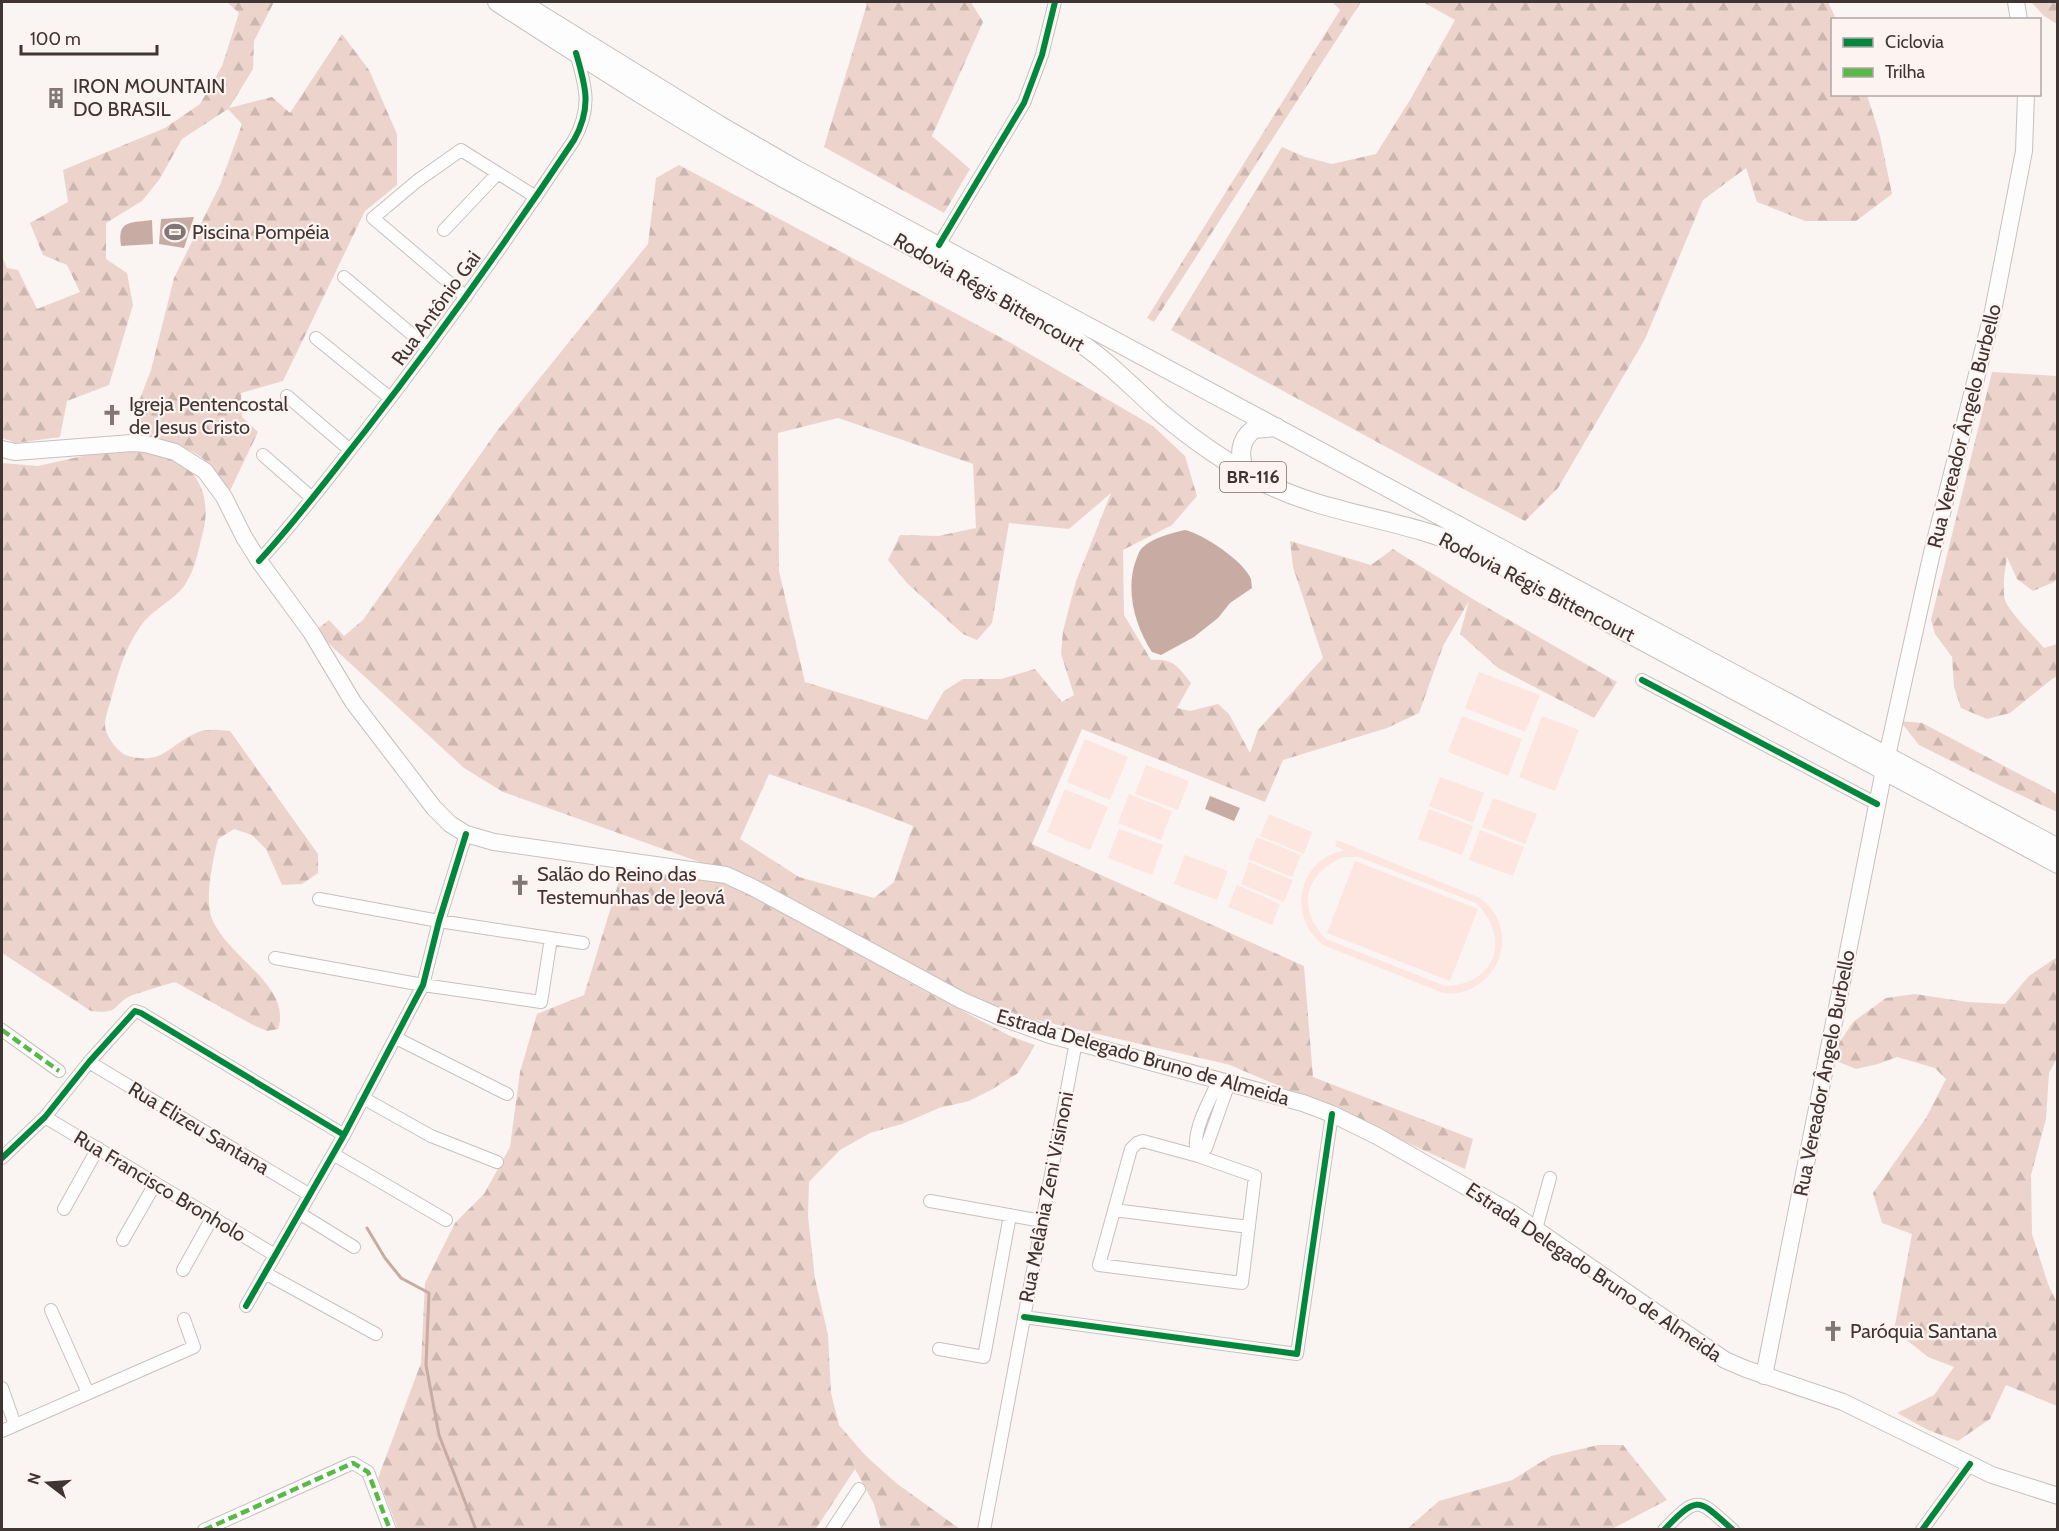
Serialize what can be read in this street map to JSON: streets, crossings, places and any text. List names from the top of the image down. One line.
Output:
{"streets":{"highway":["Rodovia Régis Bittencourt","BR-116"],"main road":["Rua Vereador Ângelo Burbello","Estrada Delegado Bruno de Almeida"],"street":["Rua Antônio Gai","Rua Elizeu Santana","Rua Francisco Bronholo","Rua Melânia Zeni Visinoni"]},"crossings":[["Rodovia Régis Bittencourt","Rua Antônio Gai"],["Rodovia Régis Bittencourt","Rua Vereador Ângelo Burbello"],["Rua Antônio Gai","Estrada Delegado Bruno de Almeida"],["Rua Vereador Ângelo Burbello","Estrada Delegado Bruno de Almeida"],["Estrada Delegado Bruno de Almeida","Rua Melânia Zeni Visinoni"]],"places":{"building":["IRON MOUNTAIN DO BRASIL"],"sports":["Piscina Pompéia"],"church":["Igreja Pentencostal de Jesus Cristo","Salão do Reino das Testemunhas de Jeová","Paróquia Santana"]},"legend":["Ciclovia","Trilha"],"scale_bar":"100 m","north":"left"}
